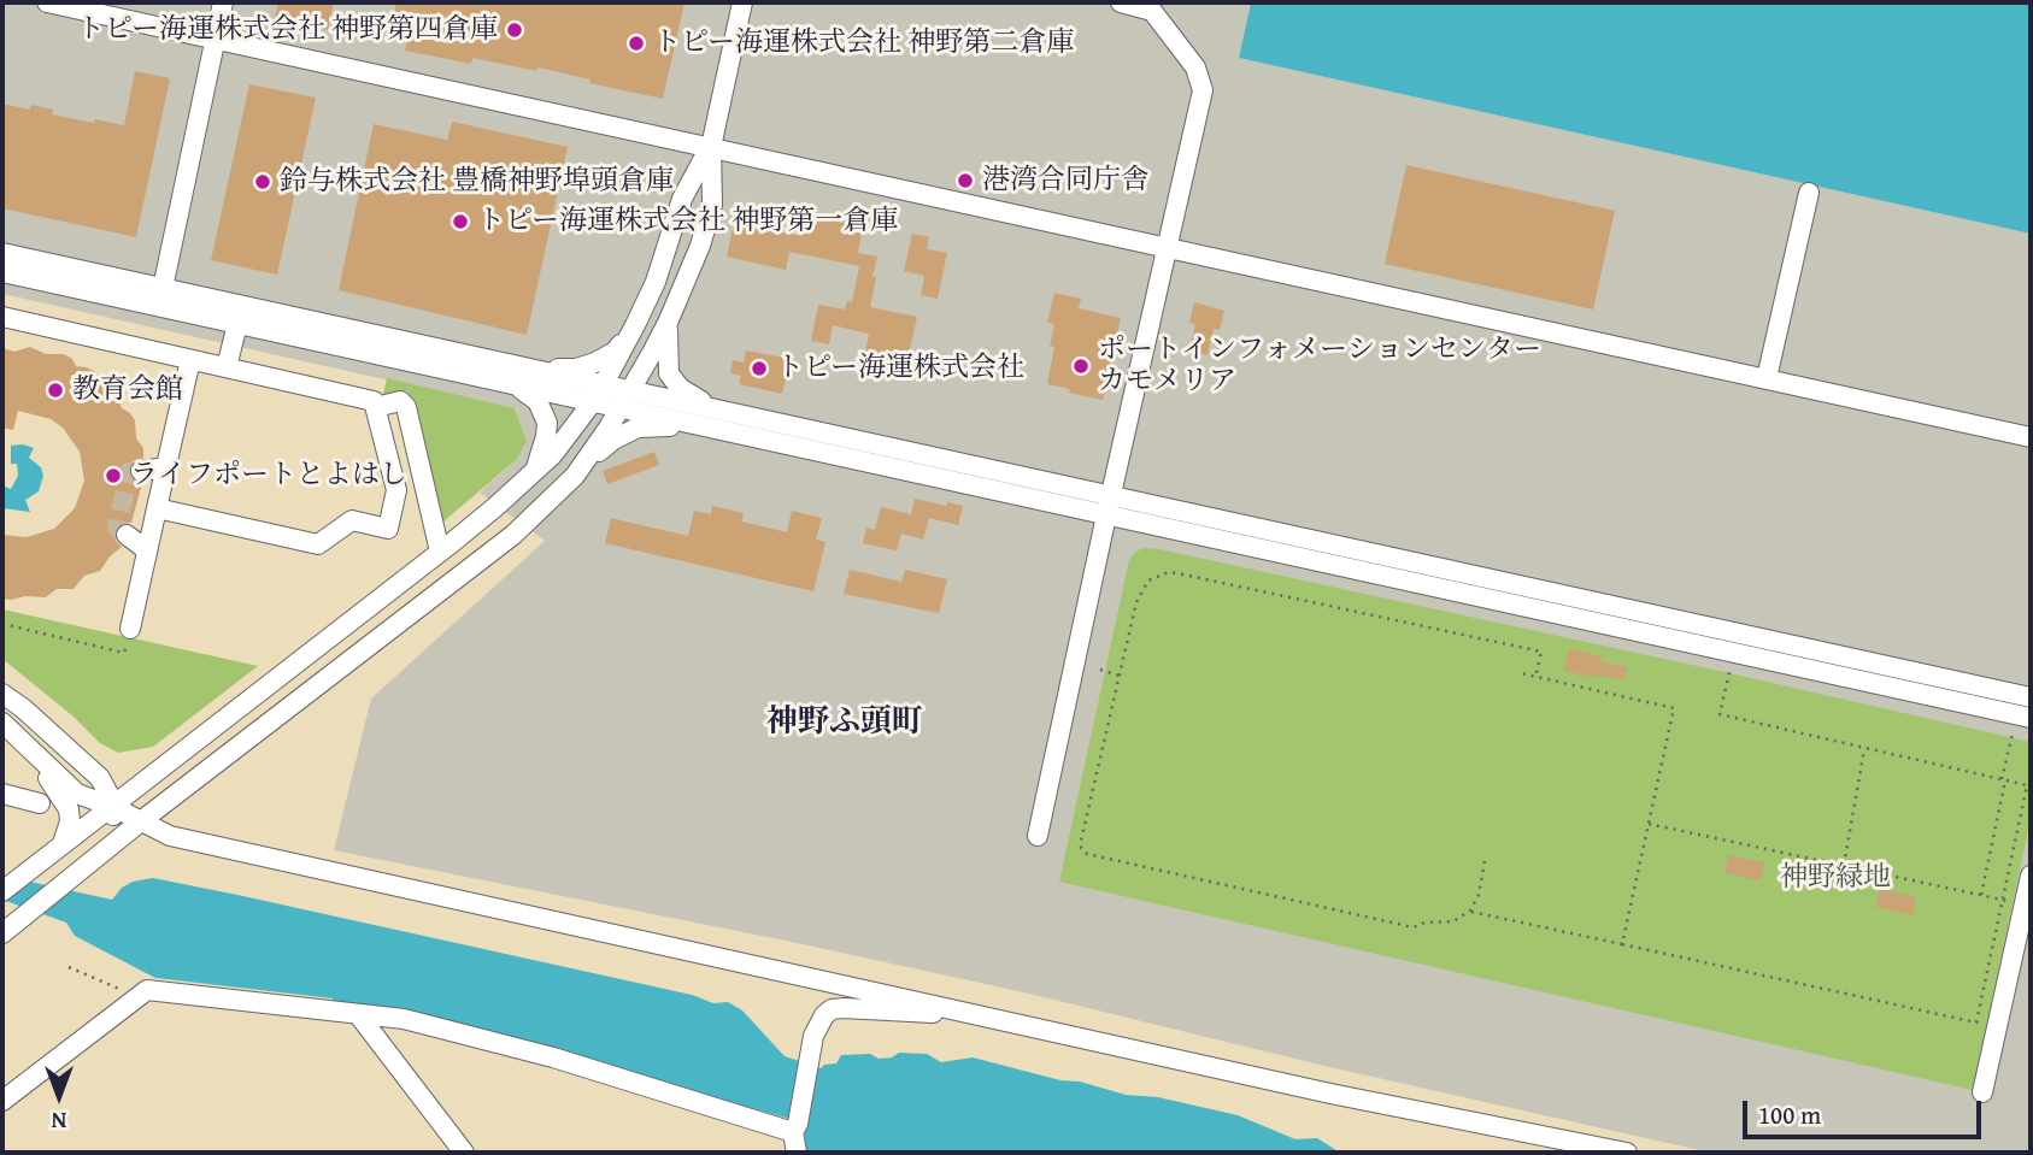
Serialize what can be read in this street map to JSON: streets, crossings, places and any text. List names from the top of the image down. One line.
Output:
{"districts":["神野ふ頭町"],"parks":["神野緑地"],"places":["トピー海運株式会社 神野第四倉庫","トピー海運株式会社 神野第二倉庫","港湾合同庁舎","鈴与株式会社 豊橋神野埠頭倉庫","トピー海運株式会社 神野第一倉庫","ポートインフォメーションセンター カモメリア","トピー海運株式会社","教育会館","ライフポートとよはし"],"scale_bar":"100 m","north":"bottom"}
